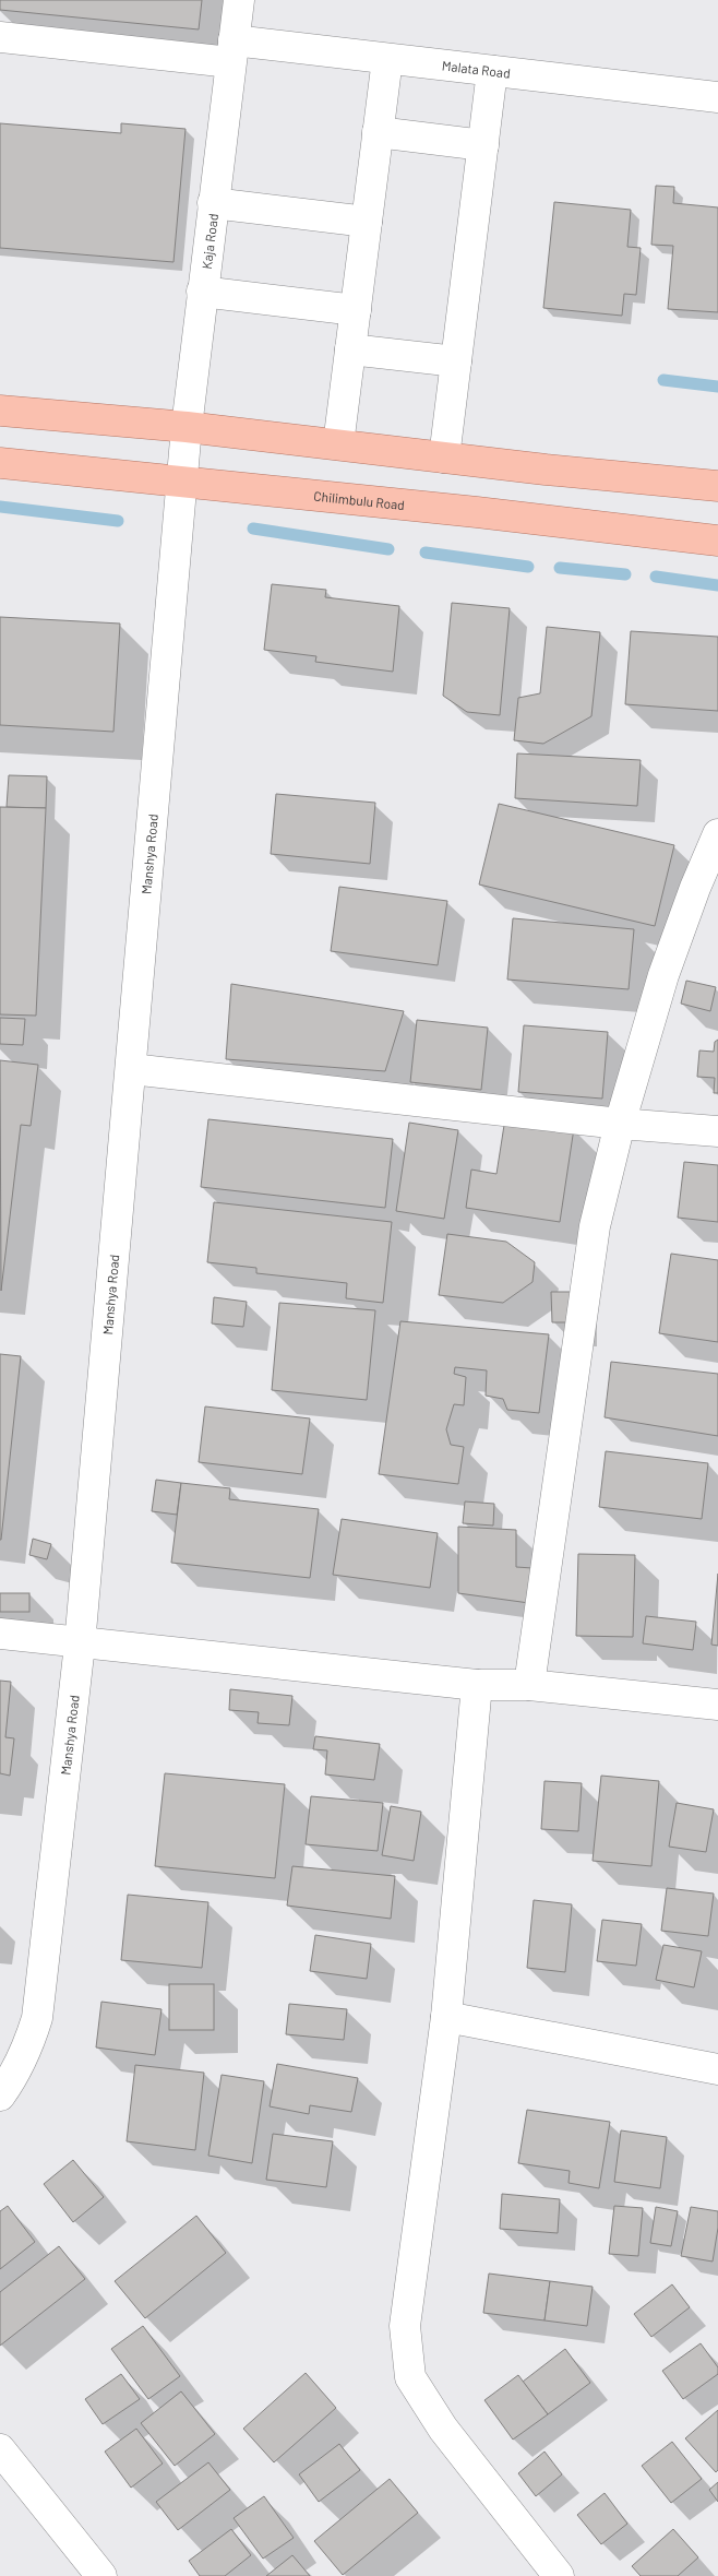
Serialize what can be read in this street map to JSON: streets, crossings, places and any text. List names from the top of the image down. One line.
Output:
{"streets":{"main road":["Chilimbulu Road"],"street":["Malata Road","Kaja Road","Manshya Road"]},"crossings":[["Malata Road","Kaja Road"],["Kaja Road","Chilimbulu Road"],["Kaja Road","Manshya Road"],["Chilimbulu Road","Manshya Road"]]}
